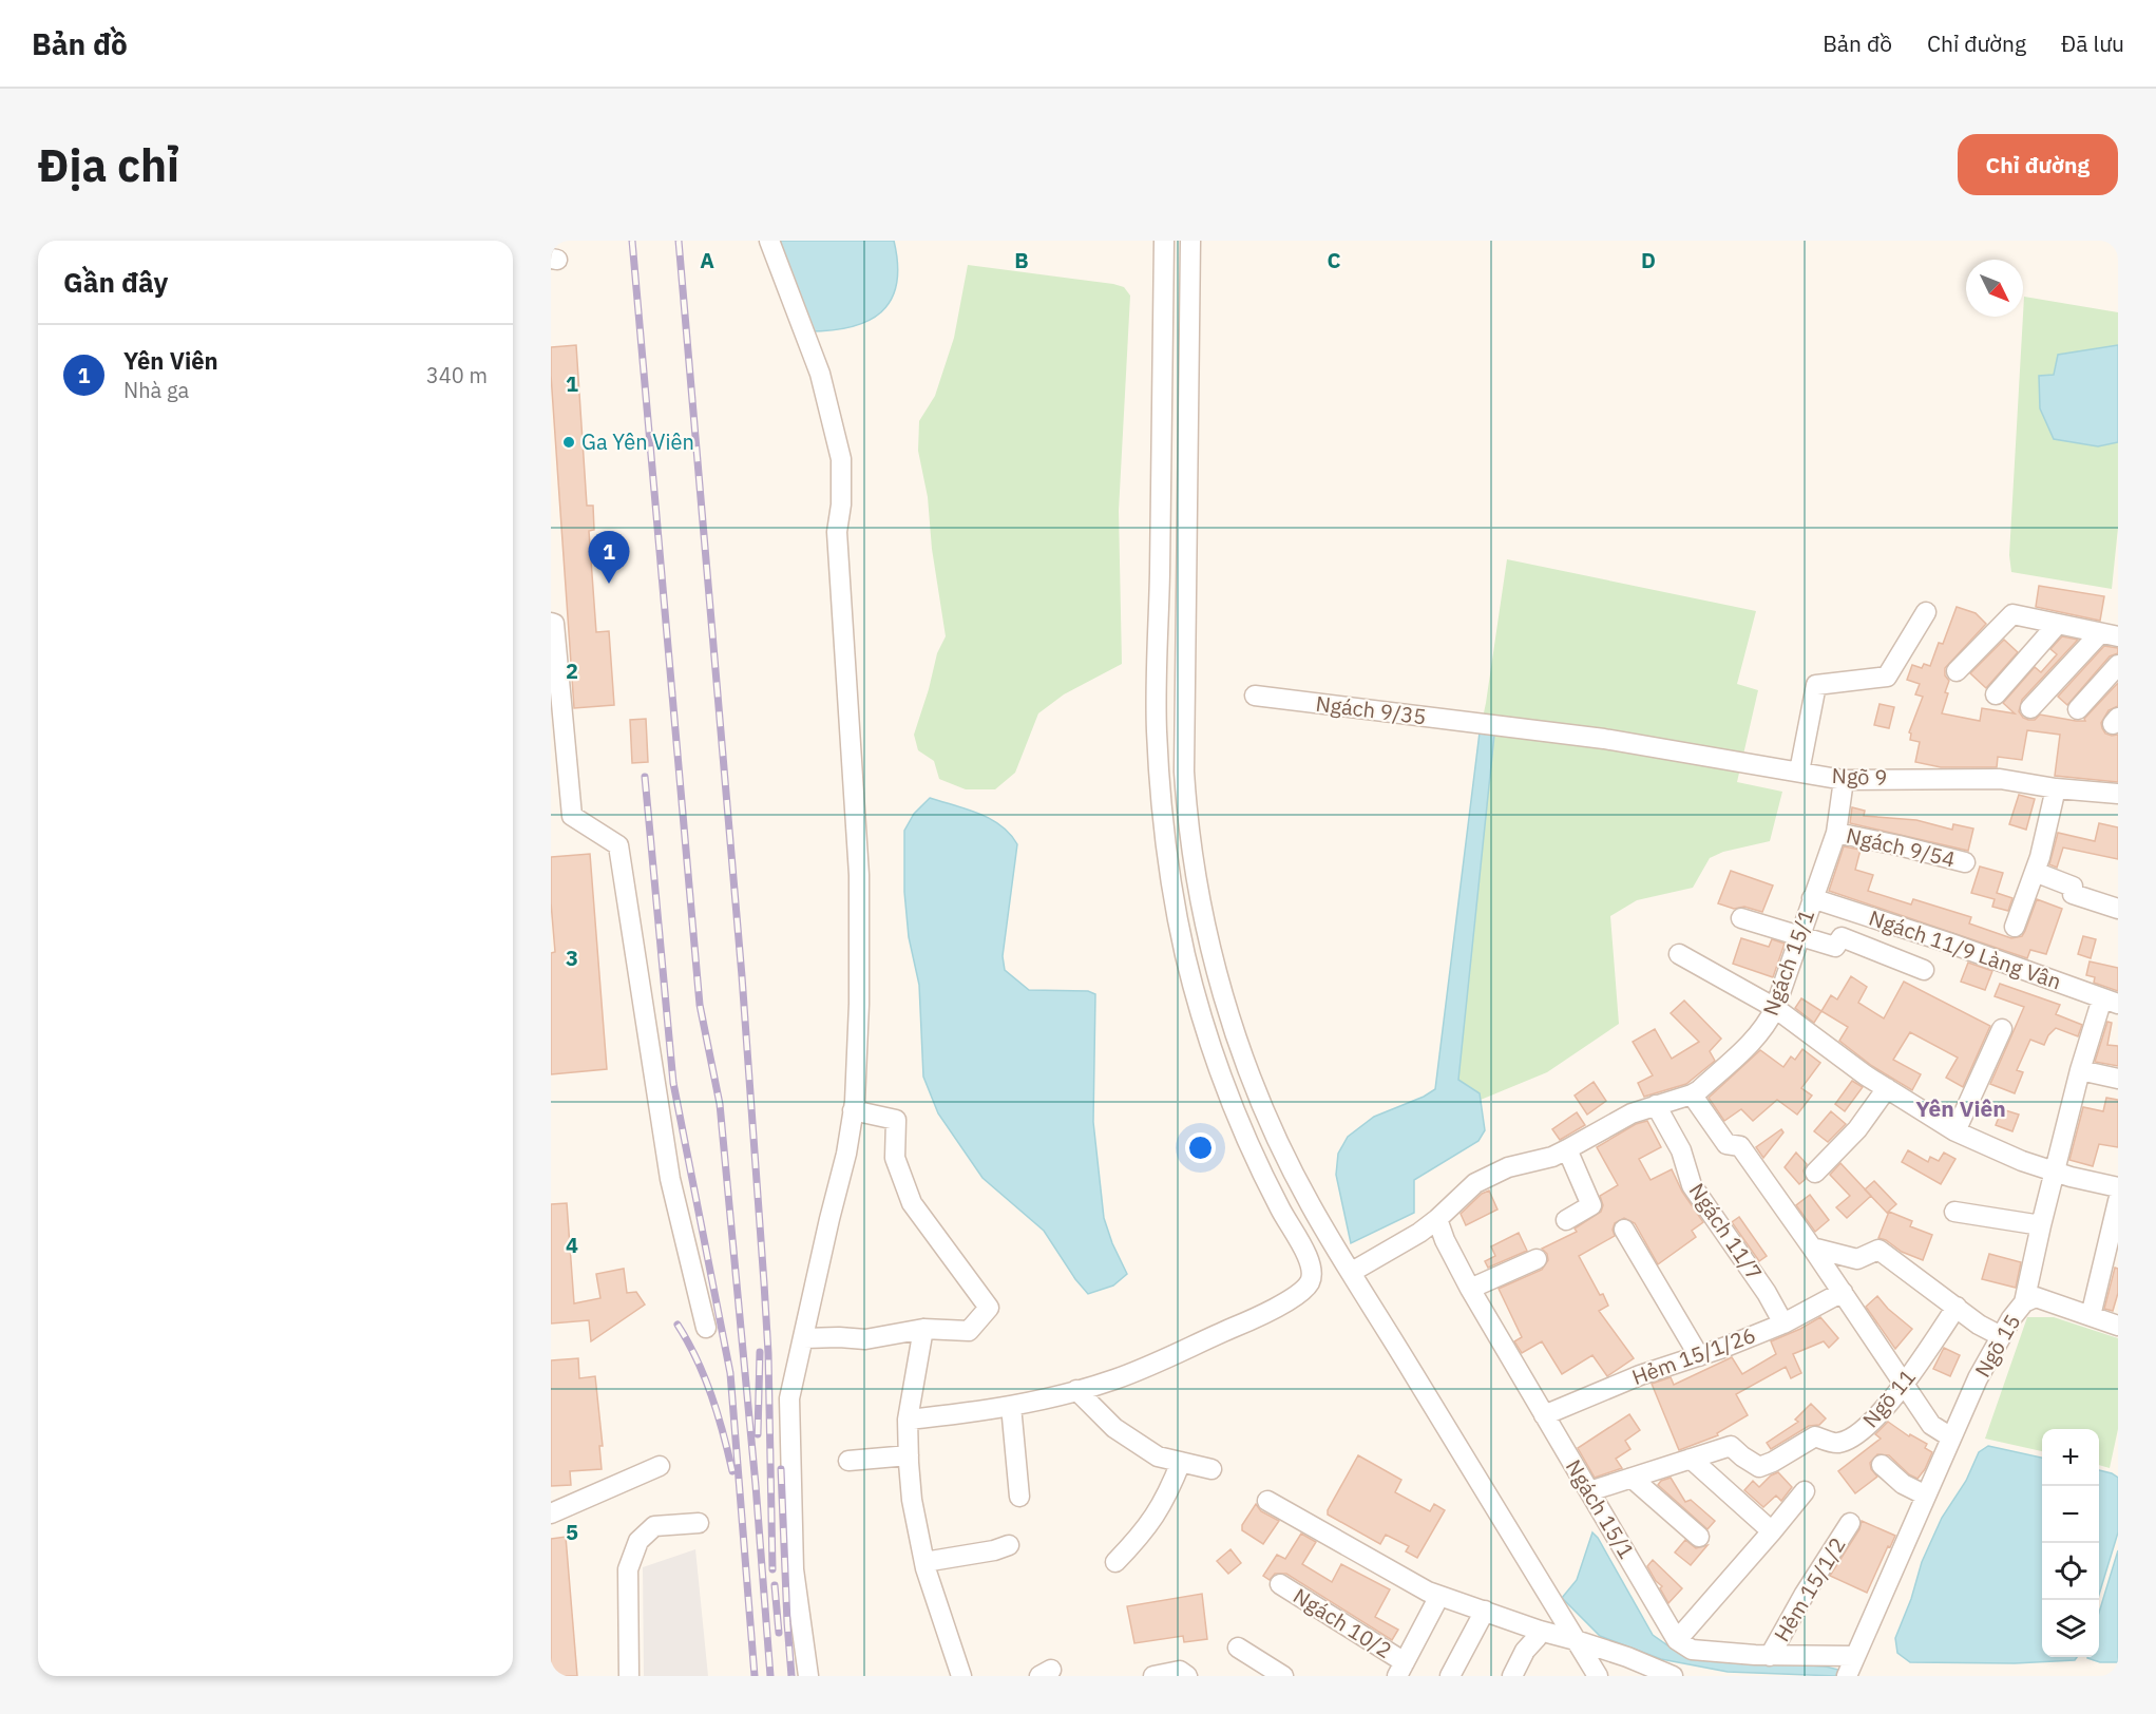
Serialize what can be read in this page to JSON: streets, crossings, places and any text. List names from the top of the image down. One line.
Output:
{"streets":{"street":["Ngách 9/35","Ngõ 9","Ngách 9/54","Ngách 11/9 Làng Vân","Ngách 15/1","Ngách 11/7","Ngõ 15","Hẻm 15/1/26","Ngõ 11","Hẻm 15/1/2","Ngách 10/2"]},"crossings":[["Ngách 9/35","Ngõ 9"],["Ngõ 9","Ngách 15/1"],["Ngách 9/54","Ngách 15/1"],["Ngách 11/9 Làng Vân","Ngách 15/1"],["Ngách 11/9 Làng Vân","Ngõ 15"],["Ngách 15/1","Ngách 11/7"],["Ngách 15/1","Hẻm 15/1/26"],["Ngách 15/1","Ngõ 11"],["Ngách 11/7","Hẻm 15/1/26"]],"districts":["Yên Viên"],"places":["Ga Yên Viên"],"north":"bottom right","page":{"header":"Bản đồ","nav":["Bản đồ","Chỉ đường","Đã lưu"],"buttons":"Chỉ đường","title":"Địa chỉ","heading":"Gần đây","list":[{"mark":"1","name":"Yên Viên","note":"Nhà ga","value":"340 m"}],"pins":"1","map_buttons":["+","−"]},"grid":{"columns":["A","B","C","D"],"rows":["1","2","3","4","5"]}}
